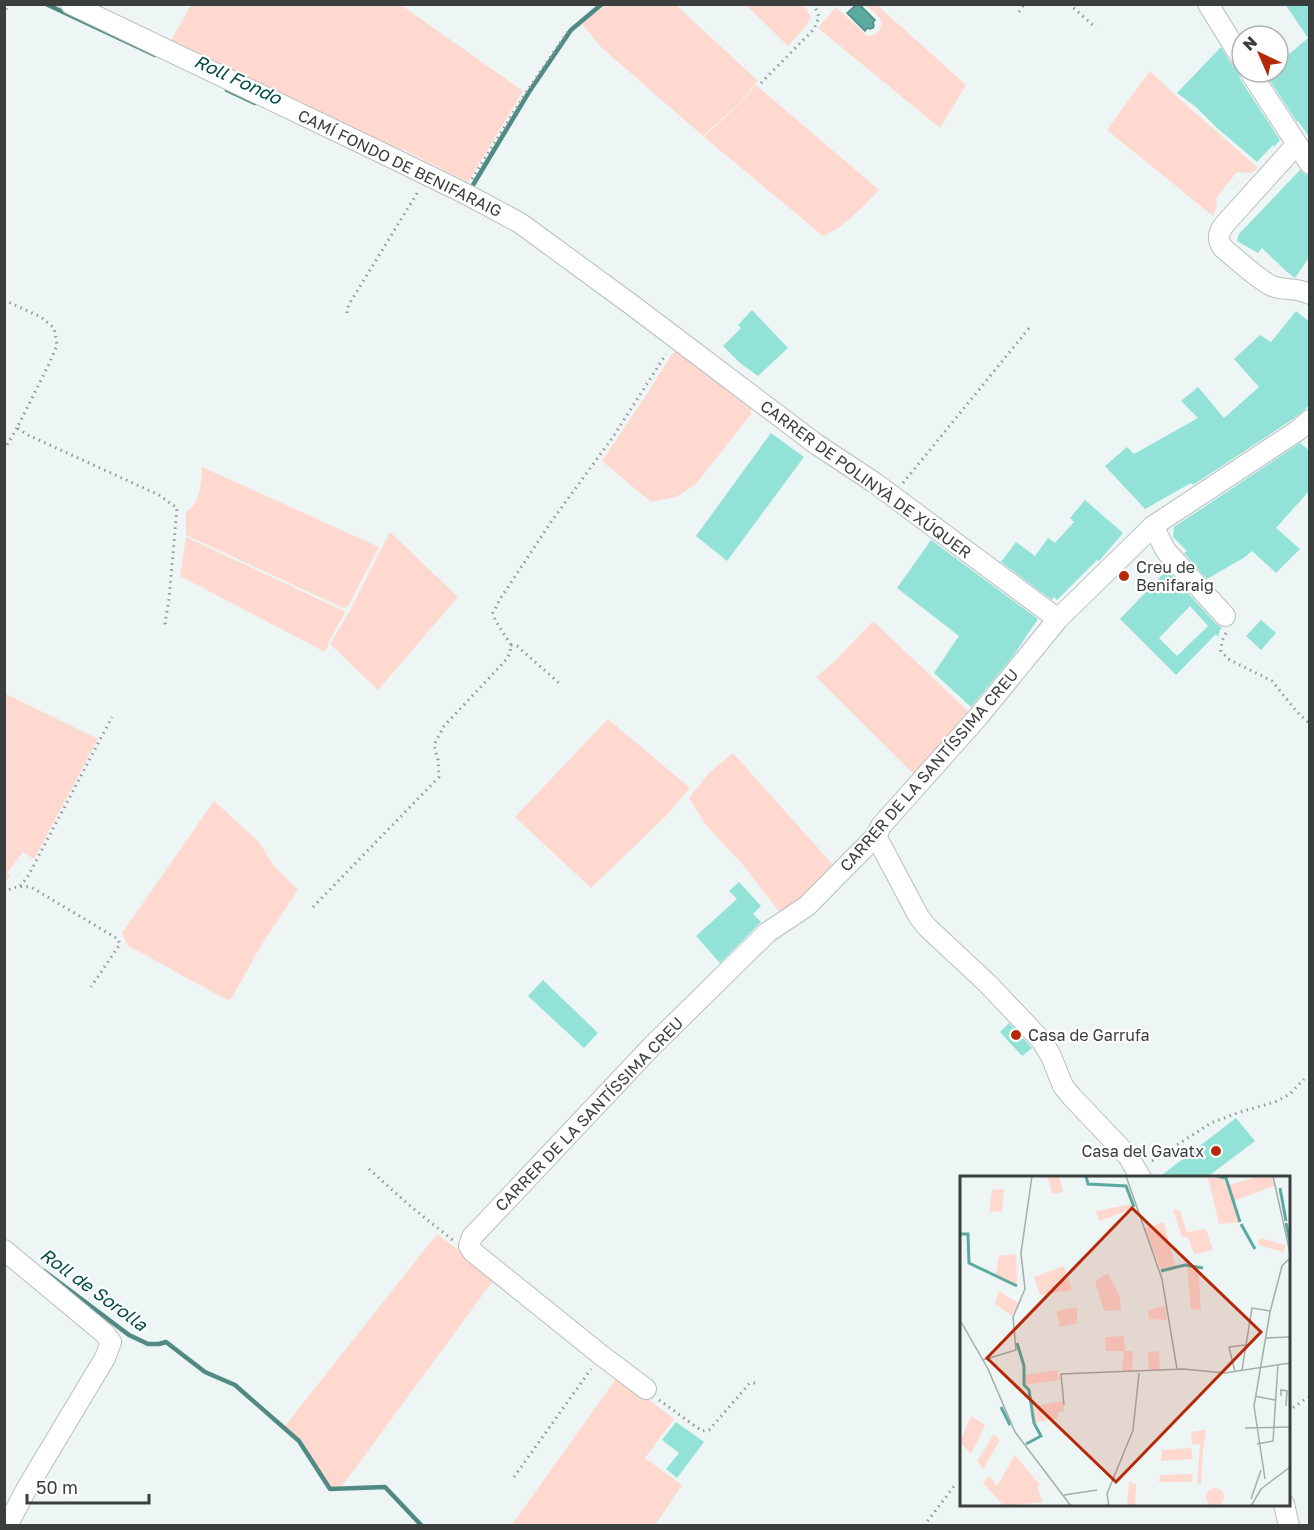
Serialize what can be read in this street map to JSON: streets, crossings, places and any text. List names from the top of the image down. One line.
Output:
{"streets":{"street":["CAMÍ FONDO DE BENIFARAIG","CARRER DE POLINYÀ DE XÚQUER","CARRER DE LA SANTÍSSIMA CREU"]},"crossings":[["CAMÍ FONDO DE BENIFARAIG","CARRER DE POLINYÀ DE XÚQUER"],["CARRER DE POLINYÀ DE XÚQUER","CARRER DE LA SANTÍSSIMA CREU"]],"water":["Roll Fondo","Roll de Sorolla"],"places":["Creu de Benifaraig","Casa de Garrufa","Casa del Gavatx"],"scale_bar":"50 m","north":"top left"}
